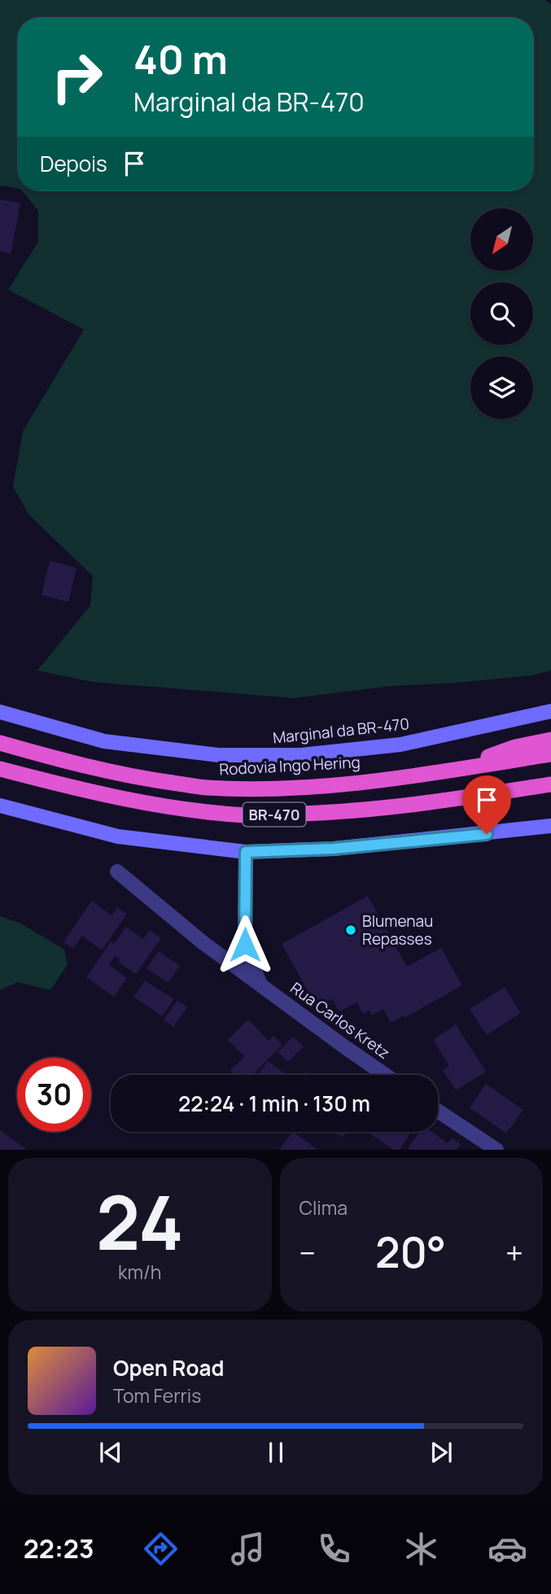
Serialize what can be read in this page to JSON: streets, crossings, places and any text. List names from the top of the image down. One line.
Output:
{"streets":{"highway":["Rodovia Ingo Hering","BR-470"],"main road":["Marginal da BR-470"],"street":["Rua Carlos Kretz"]},"places":["Blumenau Repasses"],"north":"bottom left","page":{"turn":["40 m","Marginal da BR-470"],"then":"Depois","limit":"30","trip":"22:24 · 1 min · 130 m","tile":[["24","km/h"],"Clima"],"heat":["−","20°","+"],"song":["Open Road","Tom Ferris"],"tabs":"22:23"}}
